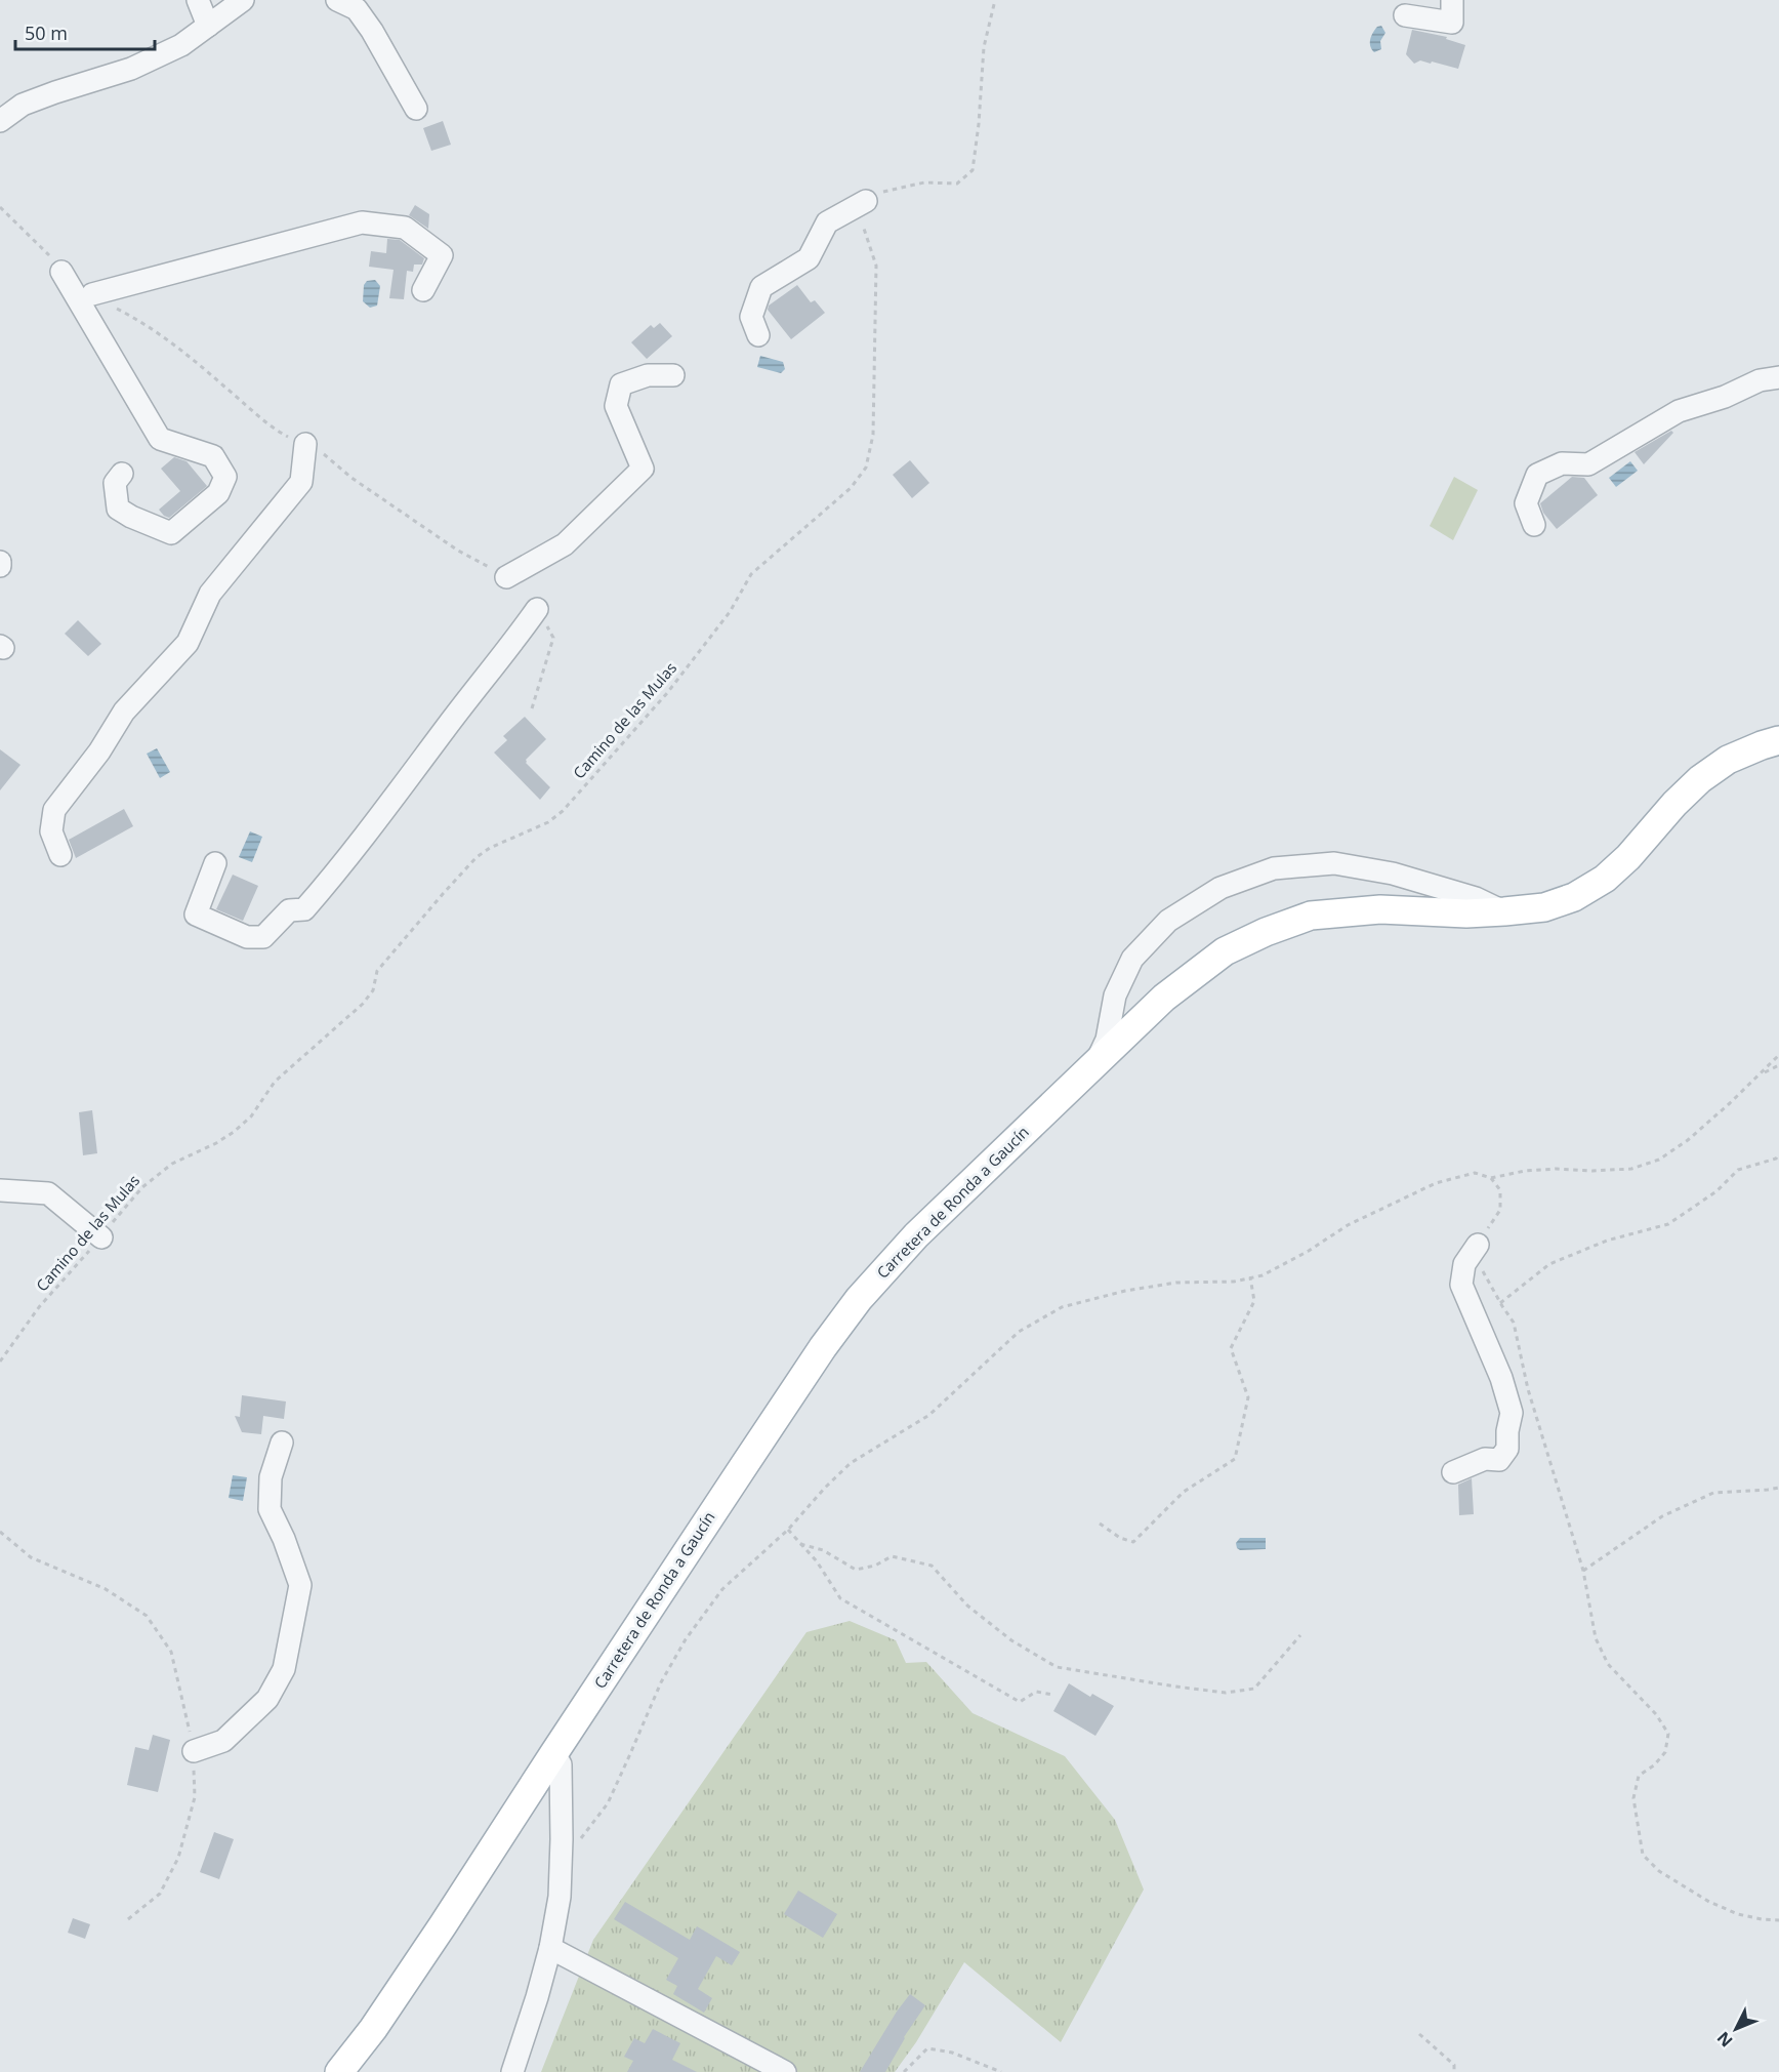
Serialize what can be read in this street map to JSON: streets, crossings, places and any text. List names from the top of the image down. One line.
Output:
{"streets":{"main road":["Carretera de Ronda a Gaucín"],"path":["Camino de las Mulas"]},"scale_bar":"50 m","north":"bottom left"}
